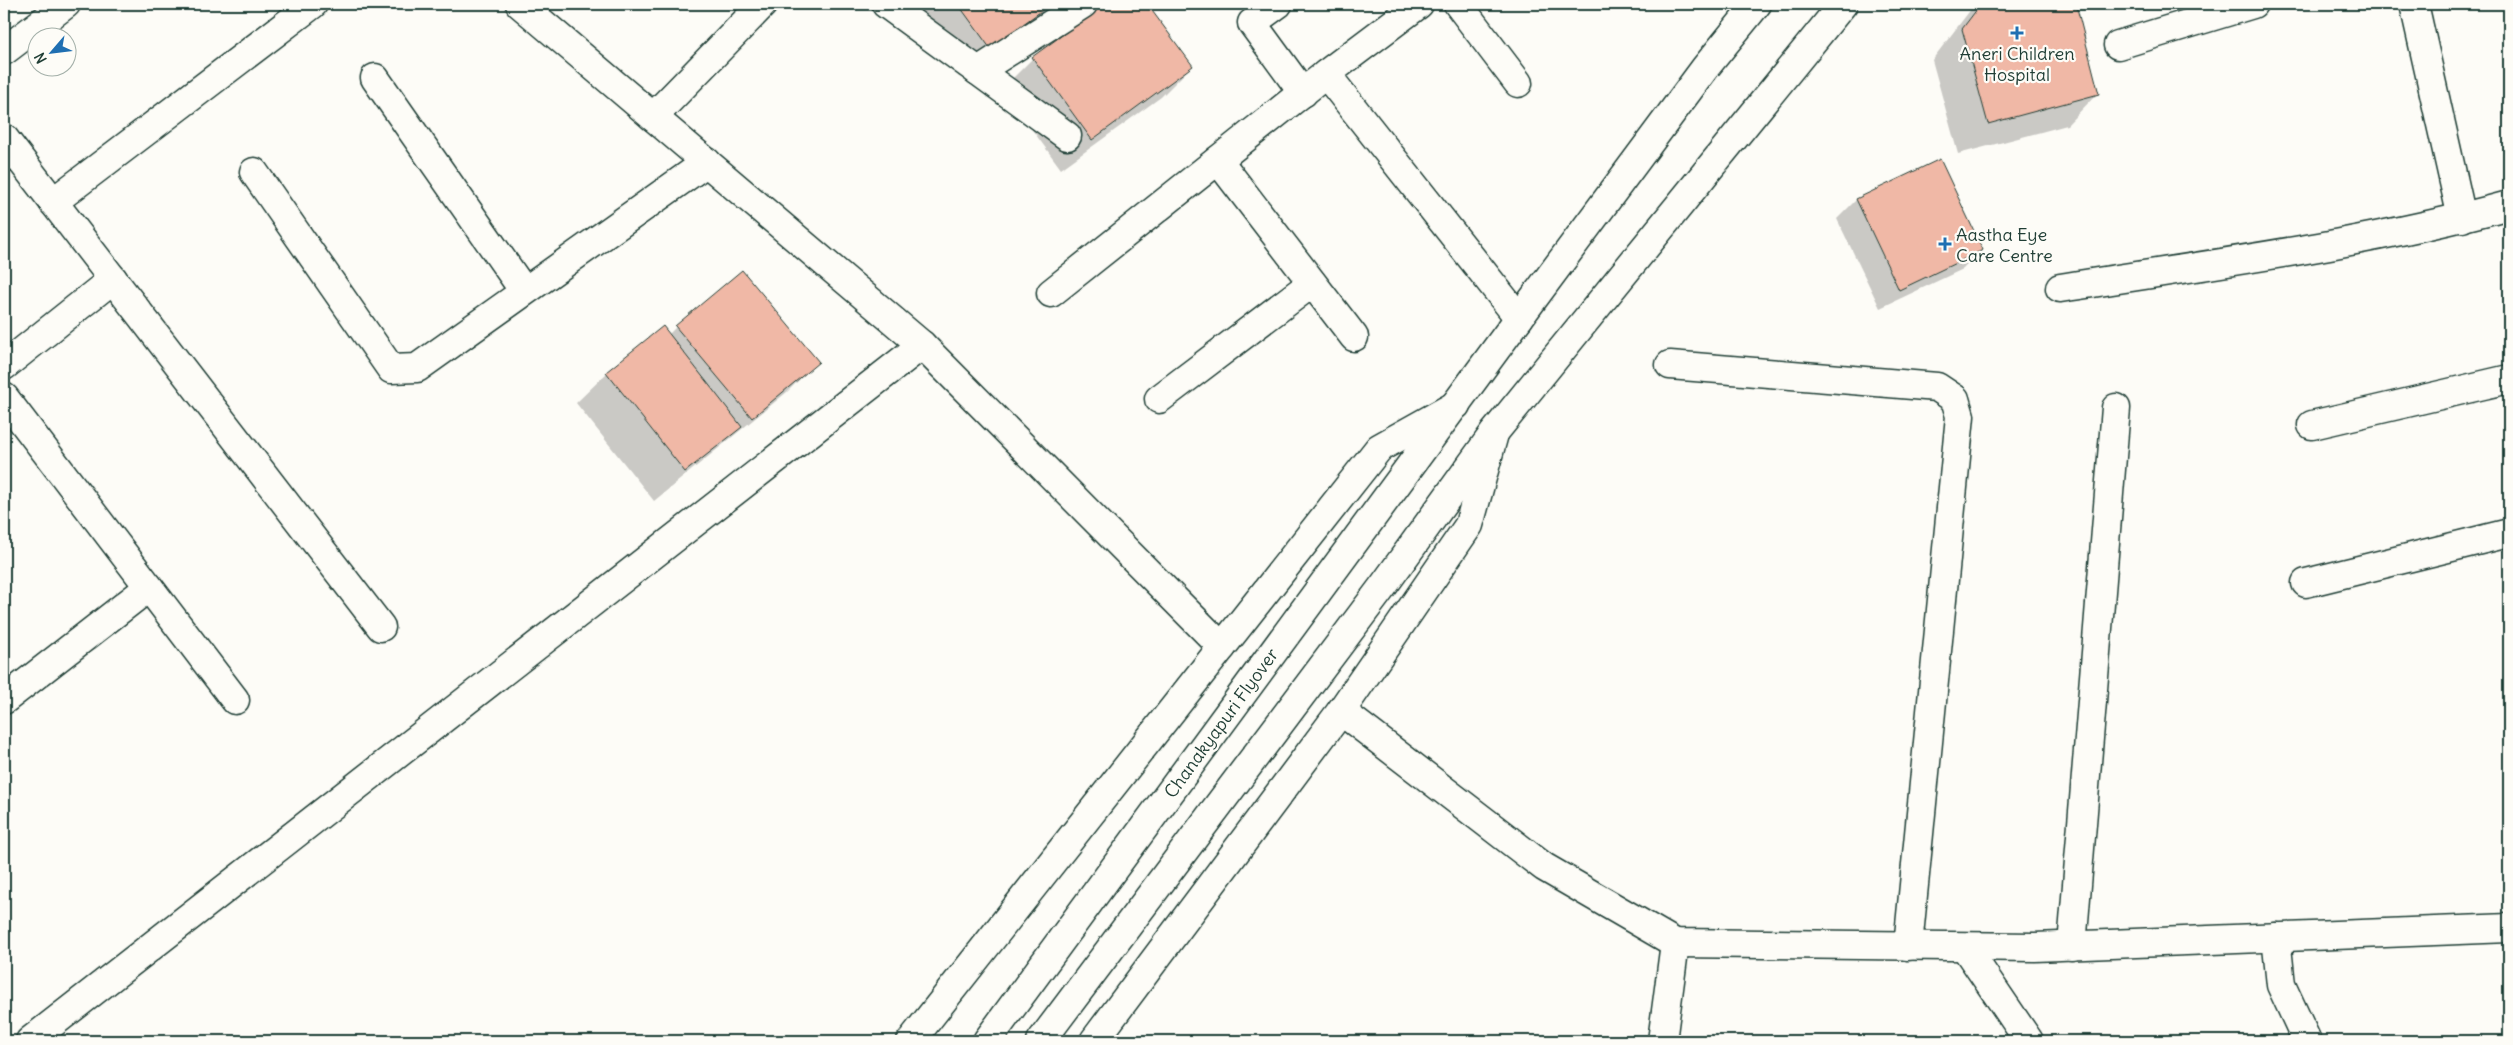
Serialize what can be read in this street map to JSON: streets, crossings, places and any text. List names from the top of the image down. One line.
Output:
{"streets":{"street":["Chanakyapuri Flyover"]},"places":{"health":["Aneri Children Hospital","Aastha Eye Care Centre"]},"north":"bottom left"}
